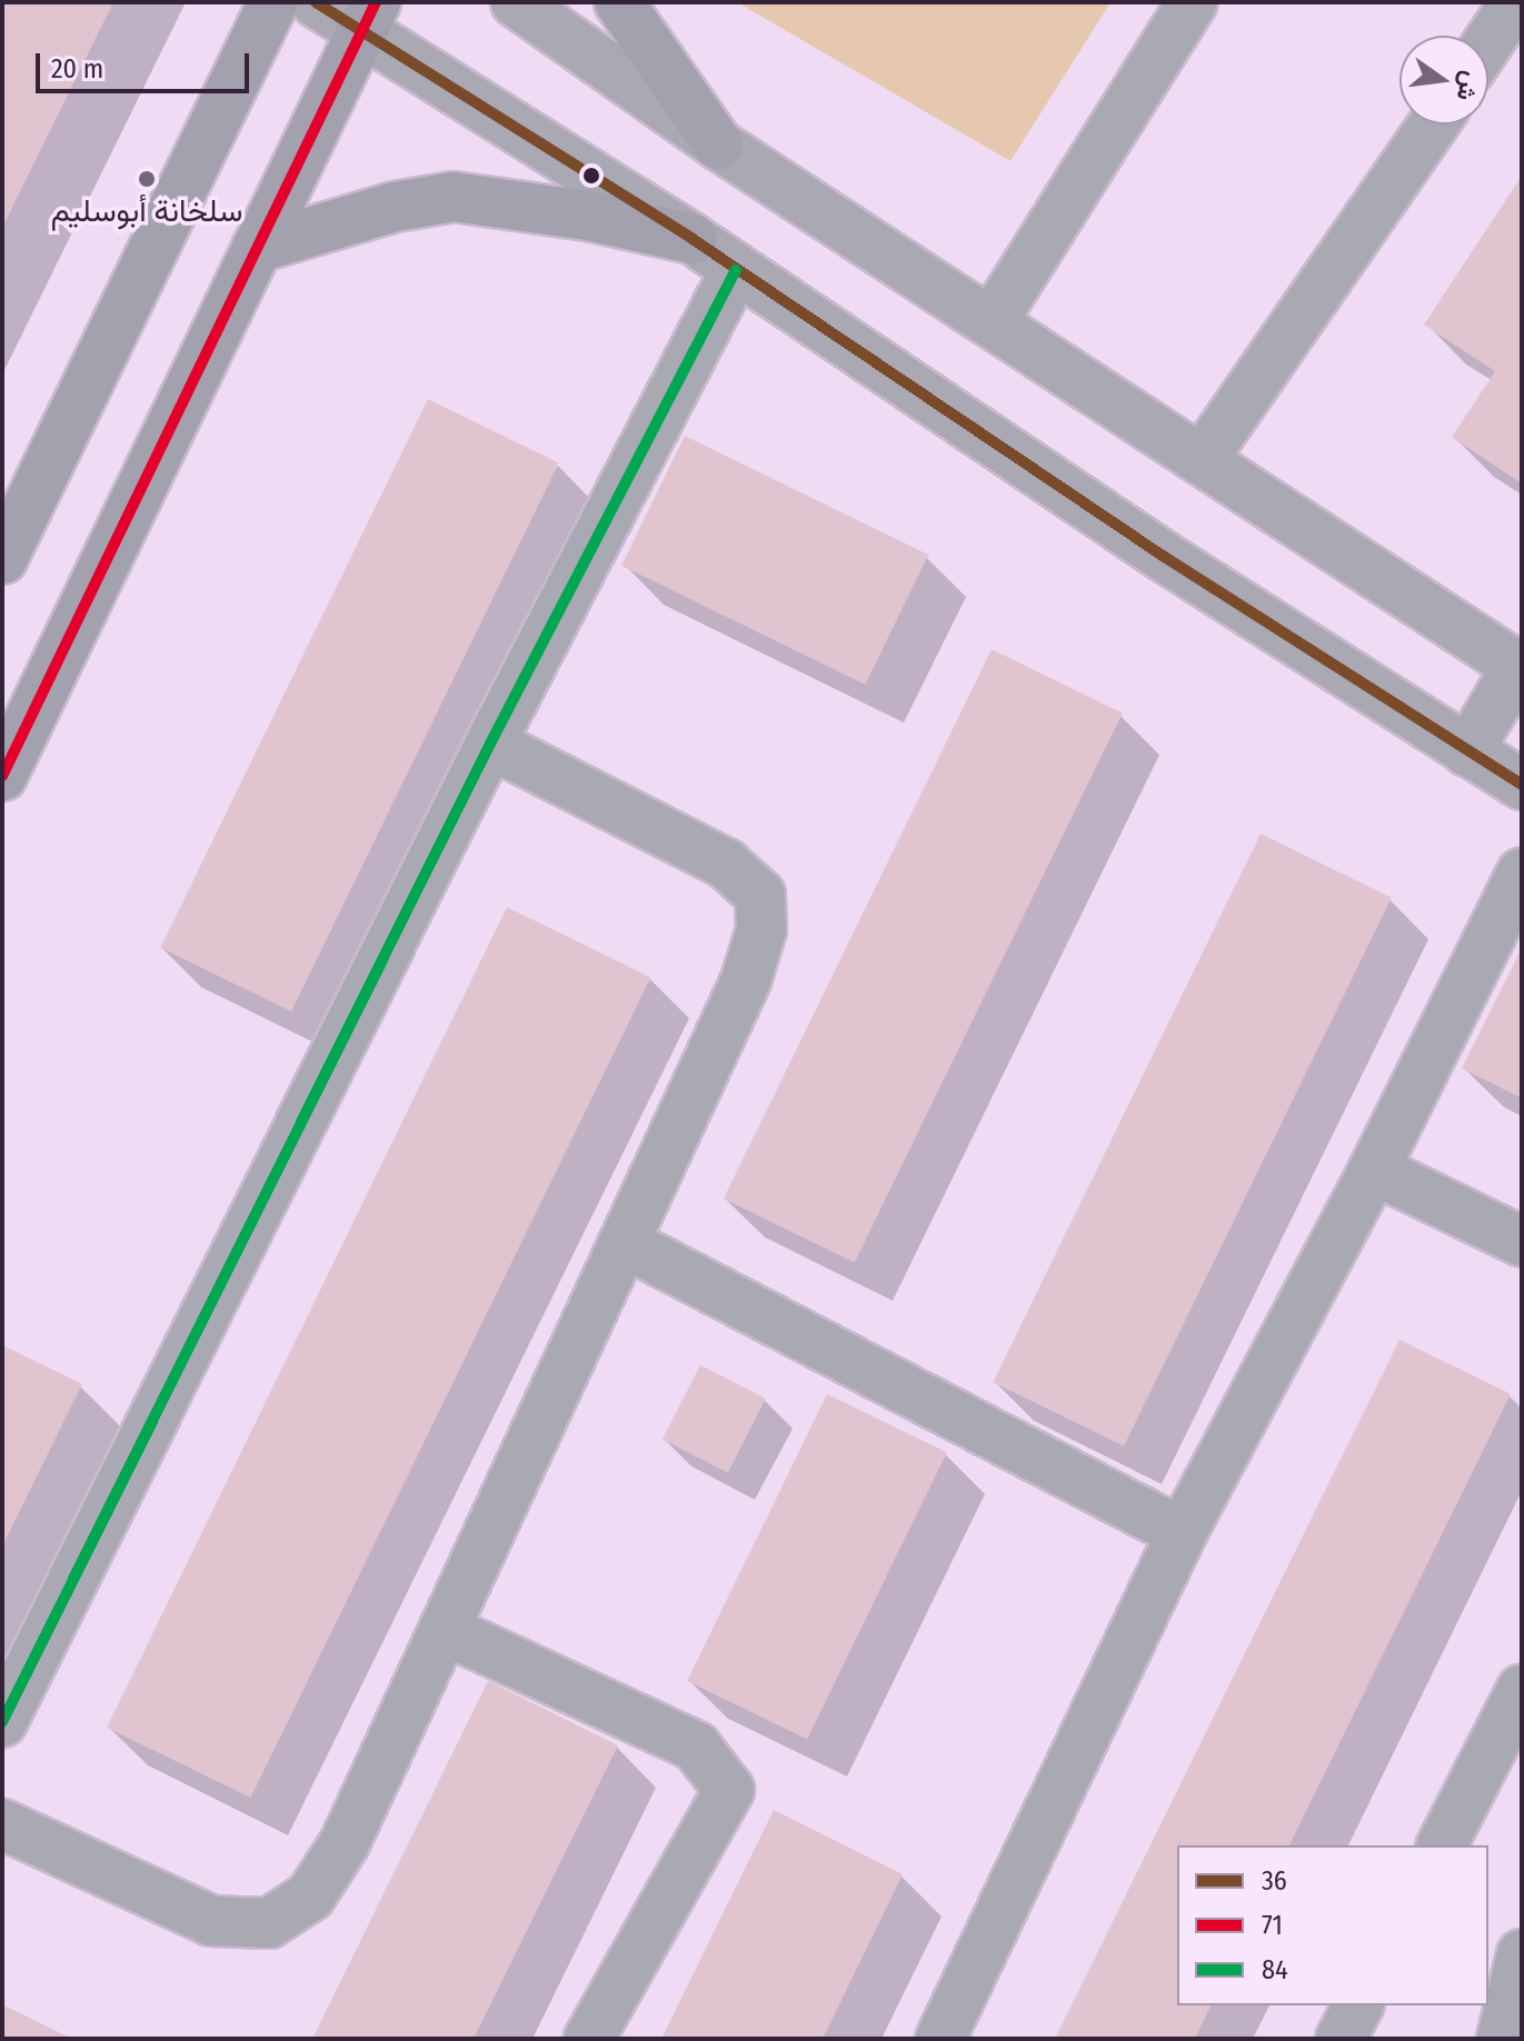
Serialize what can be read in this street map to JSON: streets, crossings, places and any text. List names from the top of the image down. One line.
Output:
{"places":["سلخانة أبوسليم"],"lines":["transit line 36","transit line 71","transit line 84"],"legend":["36","71","84"],"scale_bar":"20 m","north":"right"}
